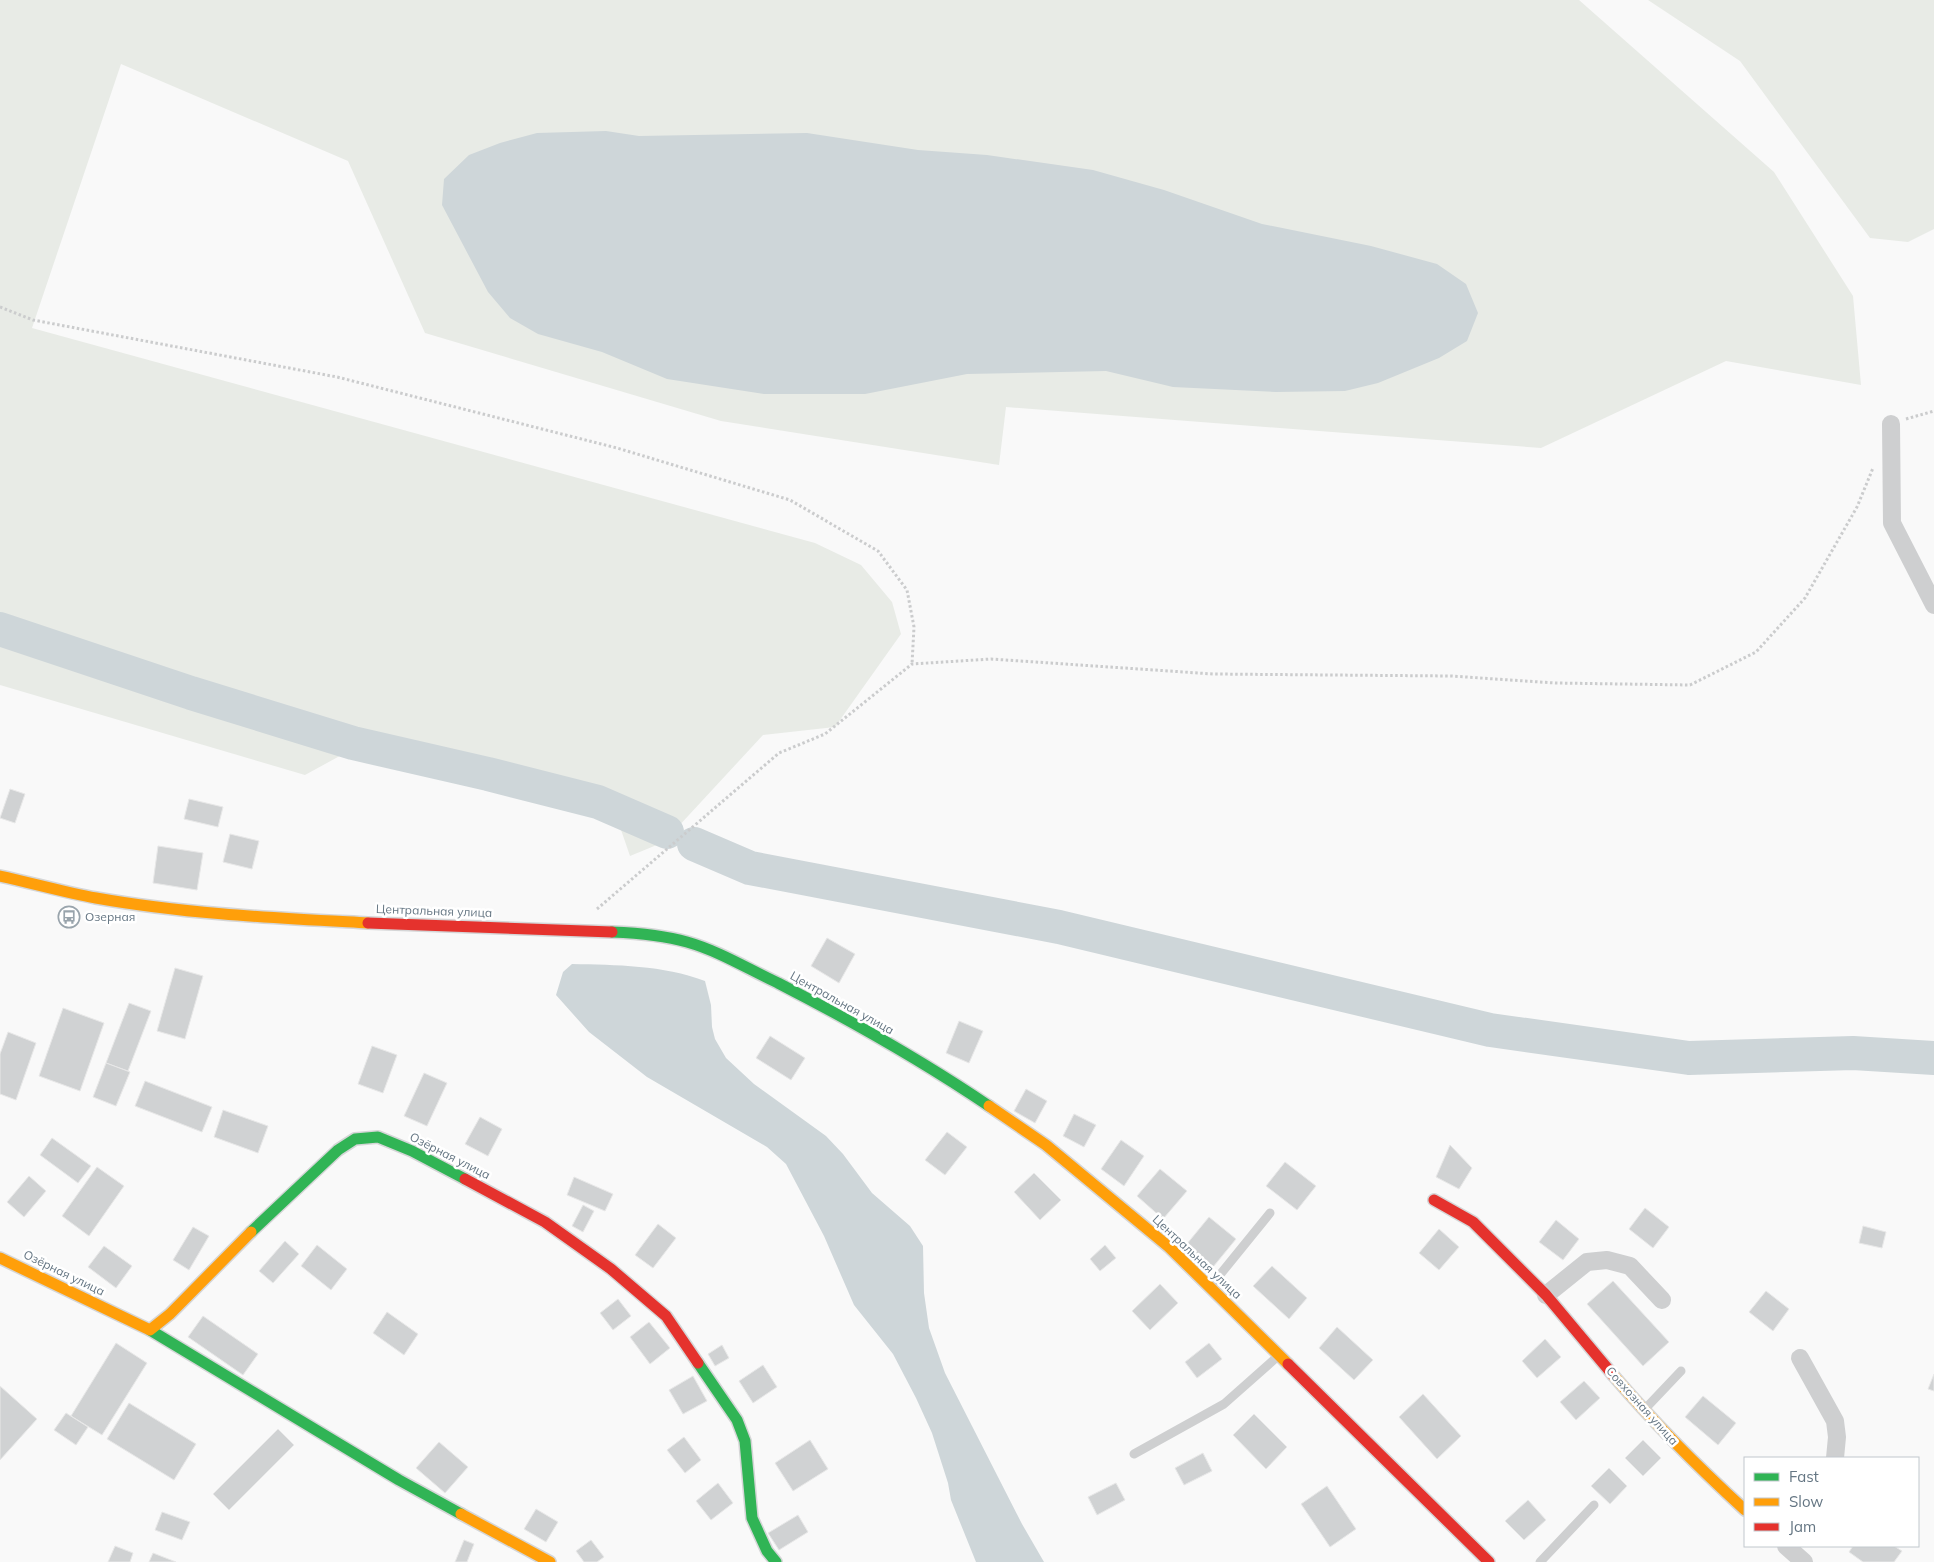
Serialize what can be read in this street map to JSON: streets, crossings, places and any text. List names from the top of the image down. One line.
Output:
{"streets":{"street":["Центральная улица","Озёрная улица","Совхозная улица"]},"places":{"bus stop":["Озерная"]},"legend":["Fast","Slow","Jam"]}
